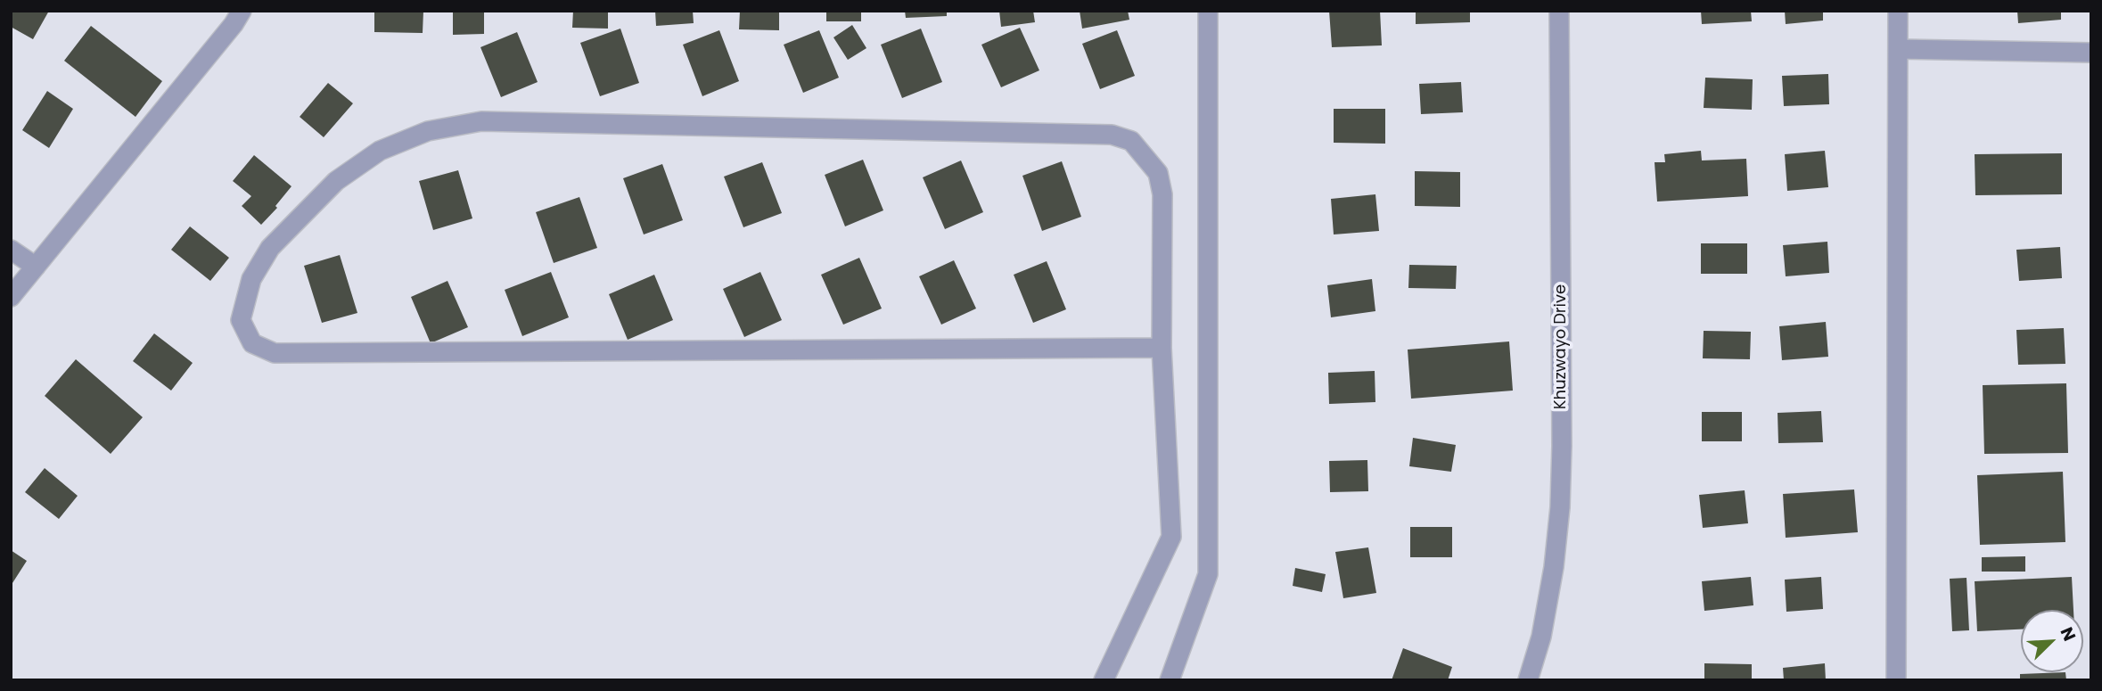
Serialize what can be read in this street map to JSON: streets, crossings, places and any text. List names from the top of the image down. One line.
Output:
{"streets":{"street":["Khuzwayo Drive"]},"north":"top right"}
